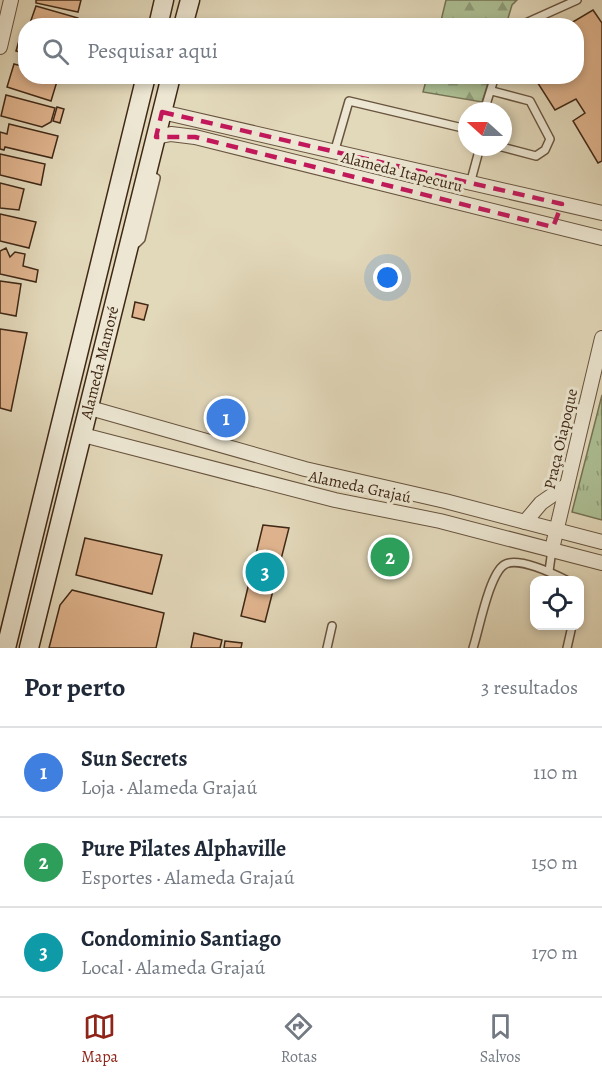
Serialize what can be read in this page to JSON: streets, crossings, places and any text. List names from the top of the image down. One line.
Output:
{"streets":{"main road":["Alameda Mamoré"],"street":["Alameda Itapecuru","Praça Oiapoque","Alameda Grajaú"]},"crossings":[["Alameda Itapecuru","Alameda Mamoré"],["Alameda Mamoré","Alameda Grajaú"],["Praça Oiapoque","Alameda Grajaú"]],"north":"left","page":{"search":"Pesquisar aqui","pins":["1","2","3"],"heading":["Por perto","3 resultados"],"list":[{"mark":"1","name":"Sun Secrets","note":"Loja · Alameda Grajaú","value":"110 m"},{"mark":"2","name":"Pure Pilates Alphaville","note":"Esportes · Alameda Grajaú","value":"150 m"},{"mark":"3","name":"Condominio Santiago","note":"Local · Alameda Grajaú","value":"170 m"}],"nav":["Mapa","Rotas","Salvos"]}}
